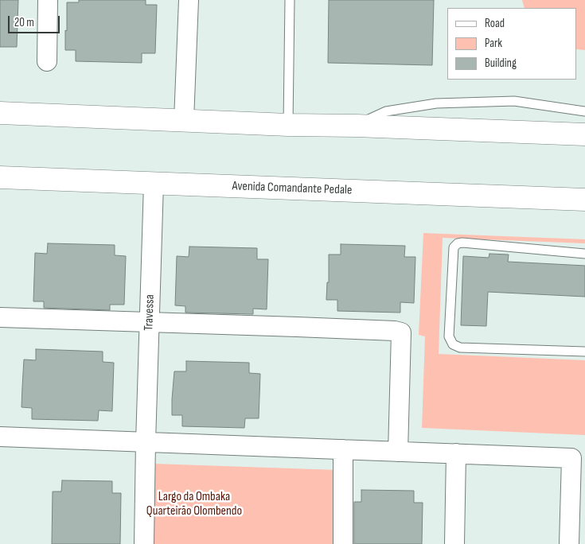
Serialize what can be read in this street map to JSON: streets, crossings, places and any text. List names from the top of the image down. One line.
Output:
{"streets":{"street":["Avenida Comandante Pedale","Travessa"]},"crossings":[["Avenida Comandante Pedale","Travessa"]],"parks":["Largo da Ombaka Quarteirão Olombendo"],"legend":["Road","Park","Building"],"scale_bar":"20 m"}
